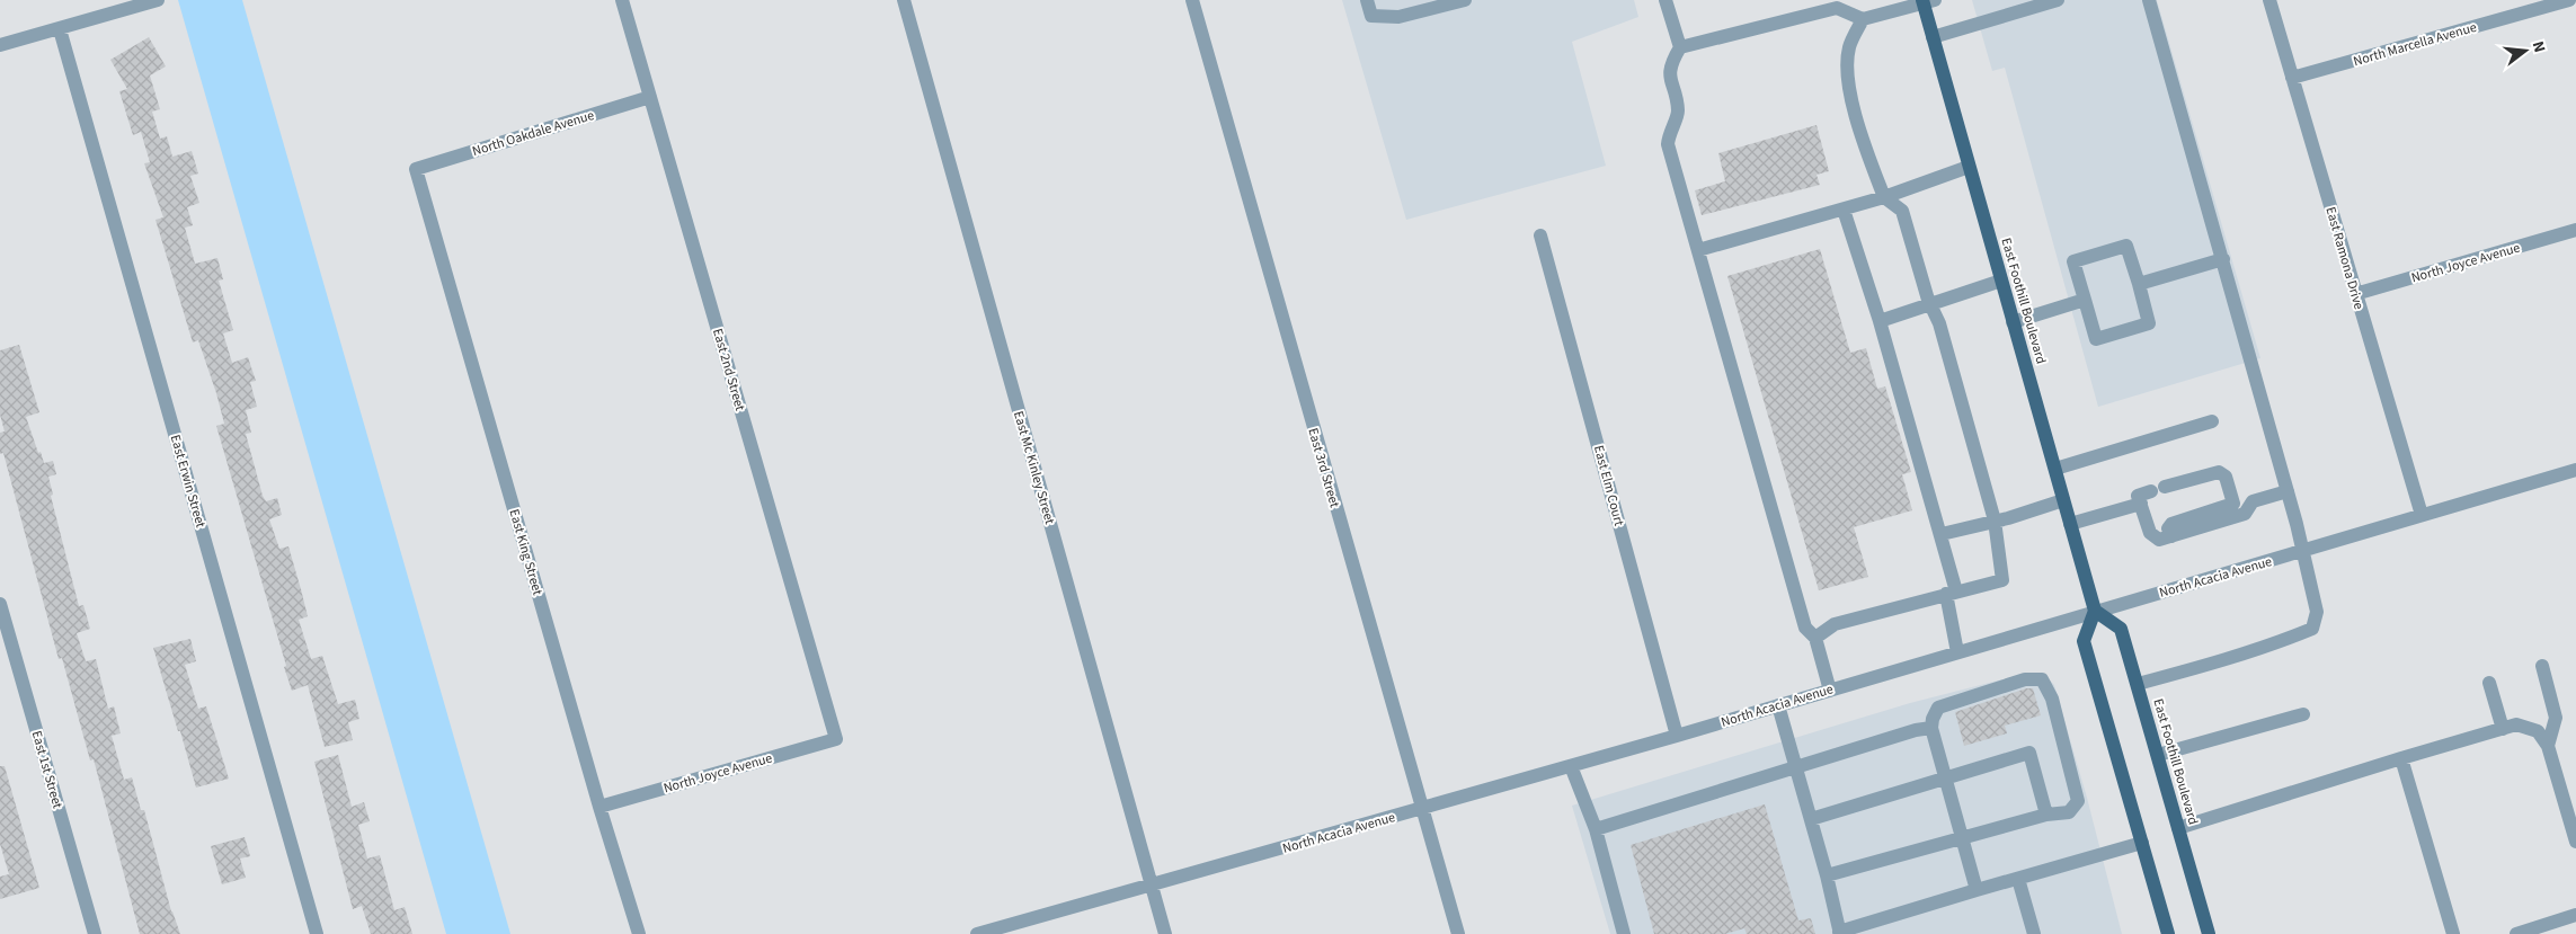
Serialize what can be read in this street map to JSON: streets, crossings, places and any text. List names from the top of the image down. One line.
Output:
{"streets":{"main road":["East Foothill Boulevard"],"street":["North Marcella Avenue","North Oakdale Avenue","East Ramona Drive","North Joyce Avenue","East 2nd Street","East Mc Kinley Street","East 3rd Street","East Erwin Street","East Elm Court","East King Street","North Acacia Avenue","East 1st Street"]},"crossings":[["North Marcella Avenue","East Ramona Drive"],["North Oakdale Avenue","East 2nd Street"],["North Oakdale Avenue","East King Street"],["East Ramona Drive","North Joyce Avenue"],["East Ramona Drive","North Acacia Avenue"],["North Joyce Avenue","East 2nd Street"],["North Joyce Avenue","East King Street"],["East Foothill Boulevard","North Acacia Avenue"],["East Mc Kinley Street","North Acacia Avenue"],["East 3rd Street","North Acacia Avenue"],["East Elm Court","North Acacia Avenue"]],"north":"right"}
